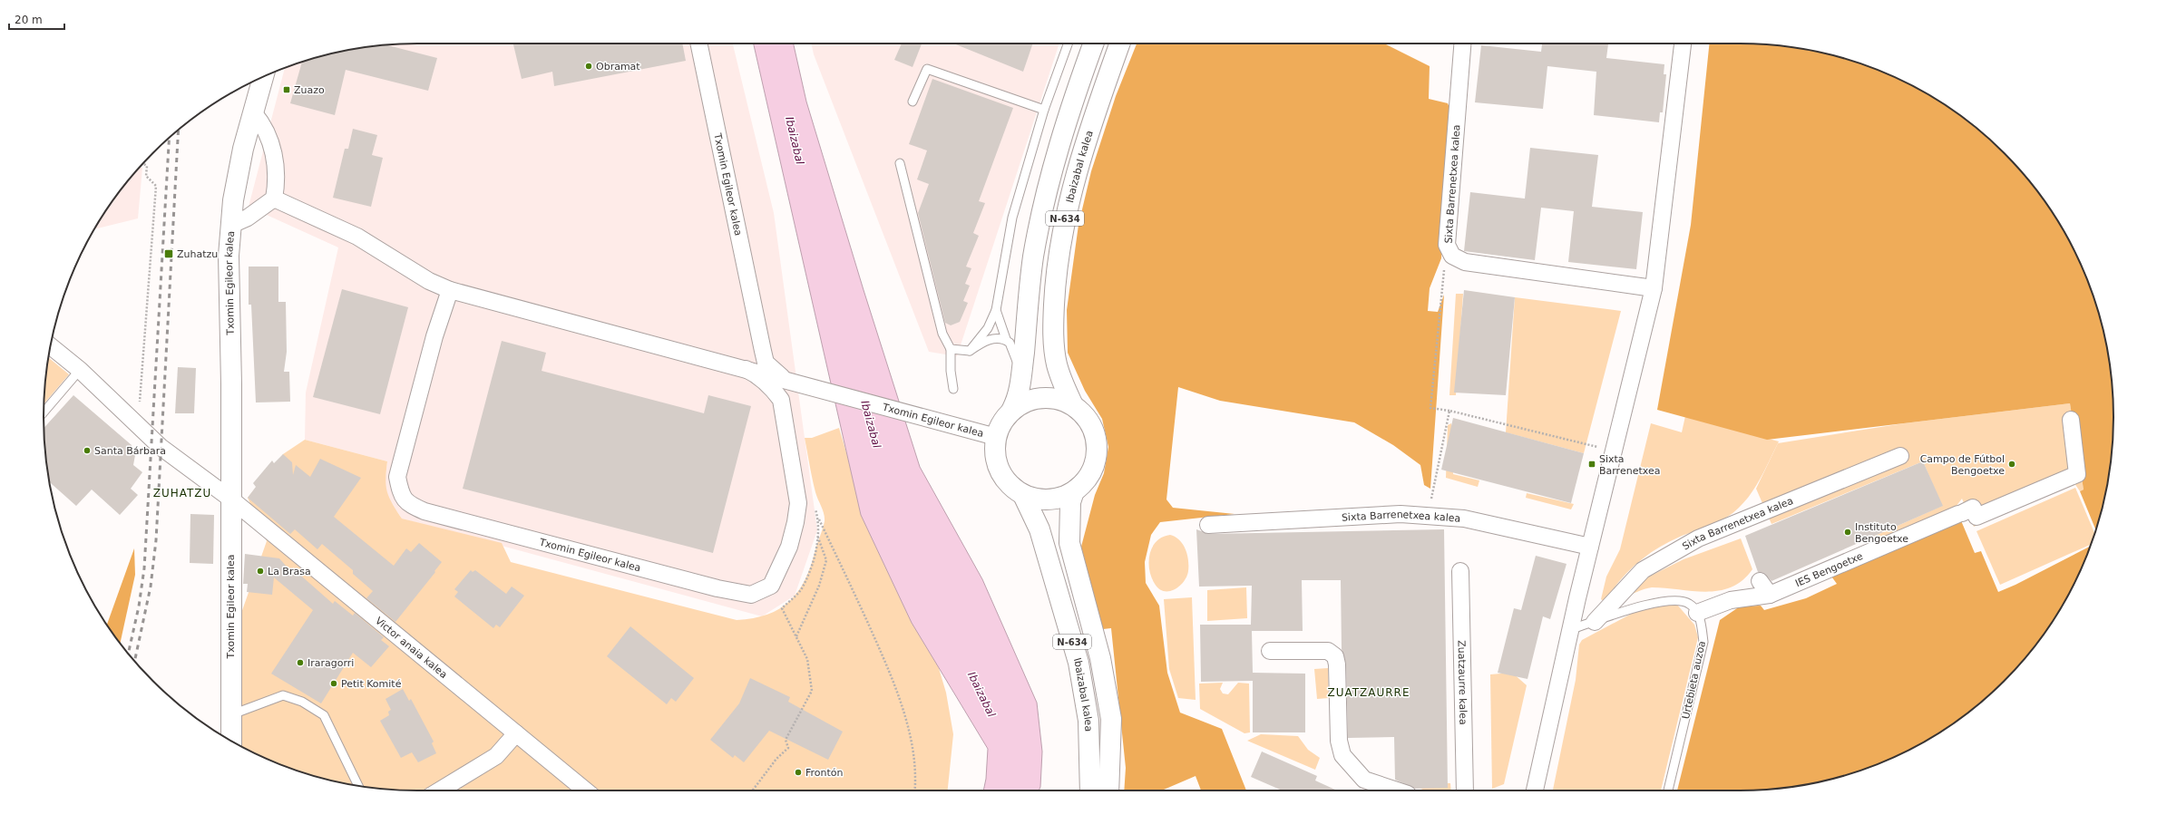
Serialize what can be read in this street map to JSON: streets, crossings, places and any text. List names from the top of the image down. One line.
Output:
{"streets":{"main road":["Ibaizabal kalea","Txomin Egileor kalea","N-634"],"street":["Sixta Barrenetxea kalea","IES Bengoetxe","Victor anaia kalea","Zuatzaurre kalea"],"lane":["Urtebieta auzoa"]},"crossings":[["Ibaizabal kalea","Txomin Egileor kalea"],["Ibaizabal kalea","N-634"],["Txomin Egileor kalea","N-634"],["Txomin Egileor kalea","Victor anaia kalea"],["IES Bengoetxe","Urtebieta auzoa"]],"districts":["ZUHATZU","ZUATZAURRE"],"water":["Ibaizabal"],"places":{"other":["Obramat","Santa Bárbara","Campo de Fútbol Bengoetxe","Instituto Bengoetxe","La Brasa","Iraragorri","Petit Komité","Frontón"],"transit":["Zuazo","Zuhatzu","Sixta Barrenetxea"]},"scale_bar":"20 m"}
